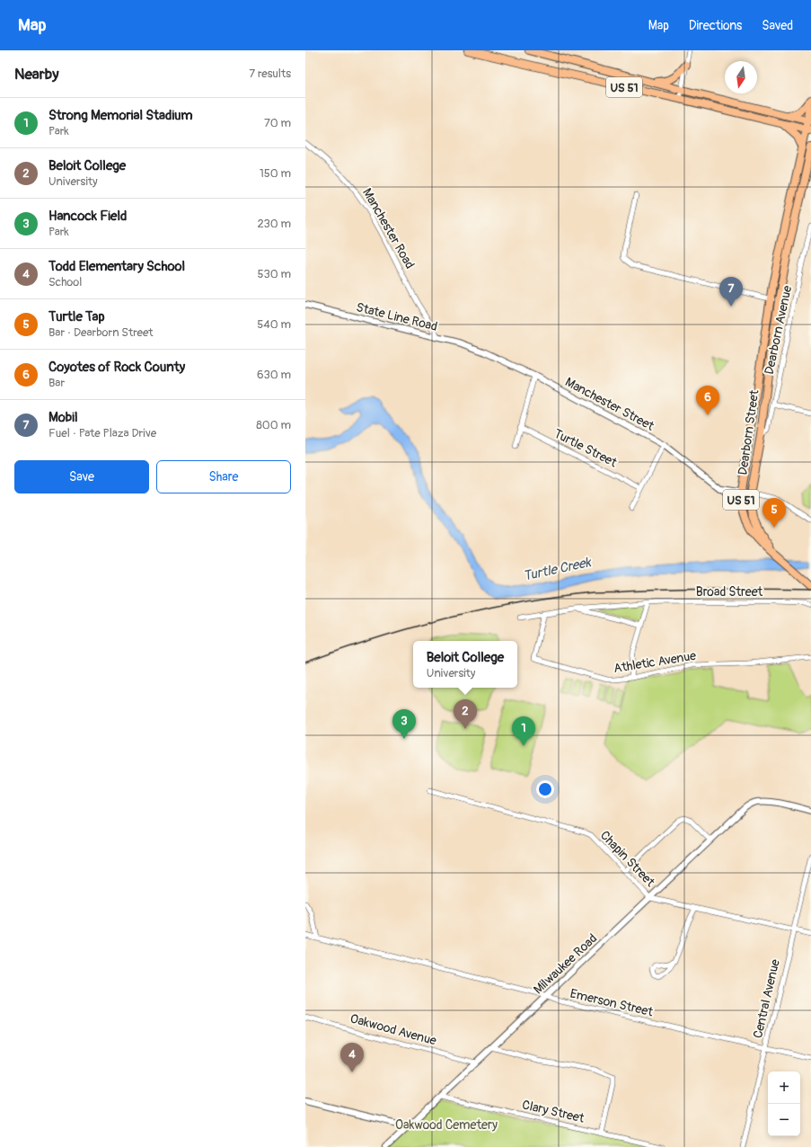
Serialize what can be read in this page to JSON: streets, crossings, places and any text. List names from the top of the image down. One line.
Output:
{"streets":{"main road":["US 51","Dearborn Street"],"street":["Manchester Road","State Line Road","Dearborn Avenue","Manchester Street","Turtle Street","Broad Street","Athletic Avenue","Chapin Street","Milwaukee Road","Central Avenue","Emerson Street","Oakwood Avenue","Clary Street"]},"crossings":[["US 51","Dearborn Street"],["Manchester Road","State Line Road"],["State Line Road","Manchester Street"],["Dearborn Avenue","Dearborn Street"],["Manchester Street","Dearborn Street"],["Broad Street","Athletic Avenue"],["Chapin Street","Milwaukee Road"],["Chapin Street","Central Avenue"],["Milwaukee Road","Emerson Street"],["Milwaukee Road","Oakwood Avenue"],["Milwaukee Road","Clary Street"],["Central Avenue","Emerson Street"]],"water":["Turtle Creek"],"parks":["Oakwood Cemetery"],"north":"bottom","page":{"header":"Map","nav":["Map","Directions","Saved"],"heading":["Nearby","7 results"],"list":[{"mark":"1","name":"Strong Memorial Stadium","note":"Park","value":"70 m"},{"mark":"2","name":"Beloit College","note":"University","value":"150 m"},{"mark":"3","name":"Hancock Field","note":"Park","value":"230 m"},{"mark":"4","name":"Todd Elementary School","note":"School","value":"530 m"},{"mark":"5","name":"Turtle Tap","note":"Bar · Dearborn Street","value":"540 m"},{"mark":"6","name":"Coyotes of Rock County","note":"Bar","value":"630 m"},{"mark":"7","name":"Mobil","note":"Fuel · Pate Plaza Drive","value":"800 m"}],"pins":["7","6","5","2","3","1","4"],"buttons":["Save","Share"],"popup":["Beloit College","University"],"map_buttons":["+","−"]}}
